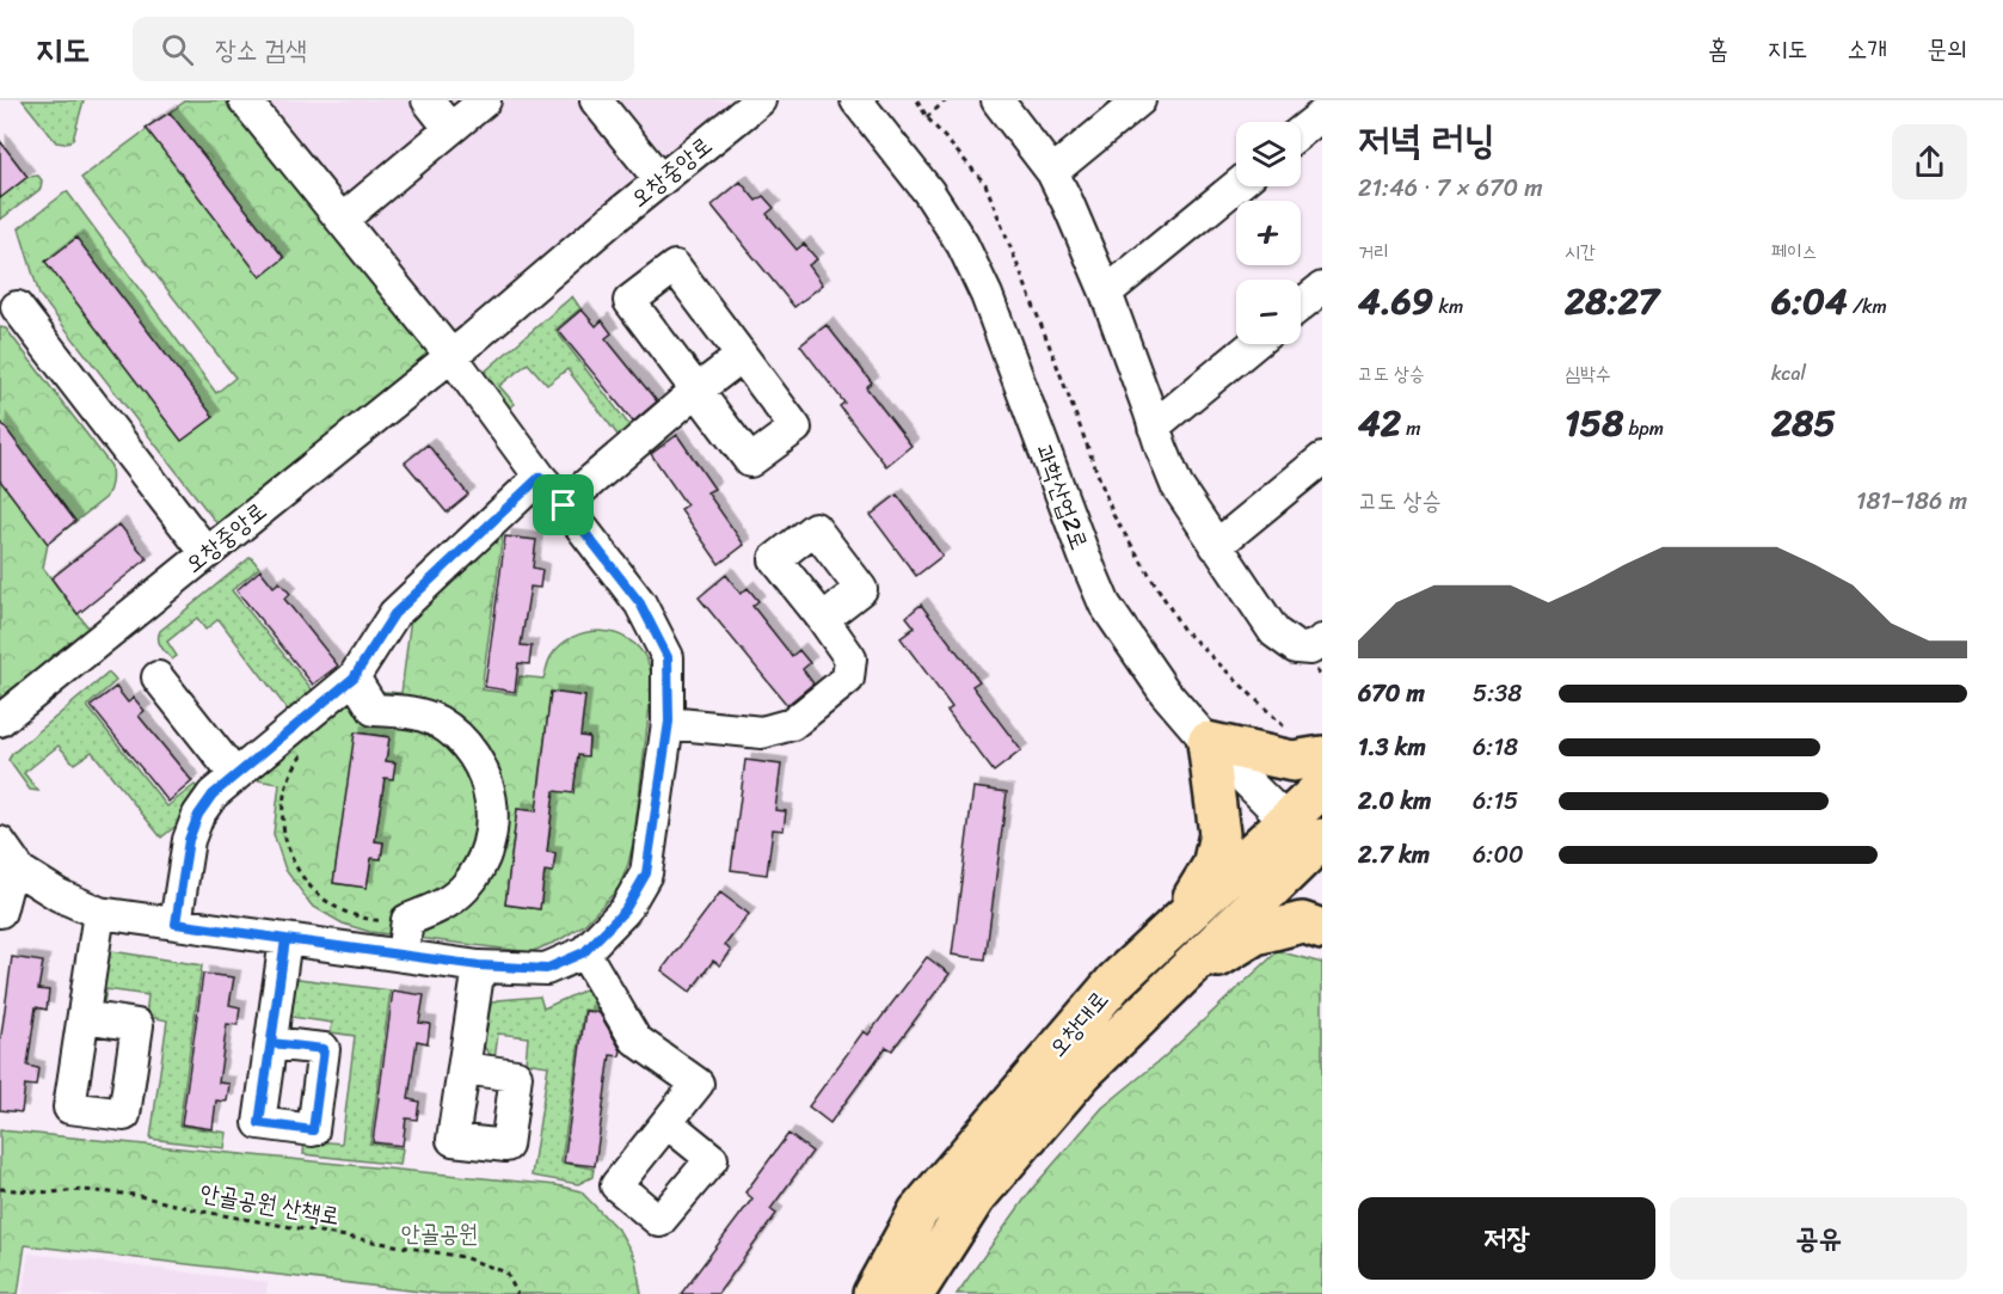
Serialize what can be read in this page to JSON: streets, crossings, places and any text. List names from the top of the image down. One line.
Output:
{"streets":{"main road":["오창대로"],"street":["오창중앙로","과학산업2로"],"path":["안골공원 산책로"]},"crossings":[["과학산업2로","오창대로"]],"parks":["안골공원"],"page":{"header":"지도","search":"장소 검색","nav":["홈","지도","소개","문의"],"heading":["저녁 러닝","21:46 · 7 × 670 m"],"map_buttons":["+","−"],"stats":[["거리","4.69 km"],["시간","28:27"],["페이스","6:04 /km"],["고도 상승","42 m"],["심박수","158 bpm"],["kcal","285"]],"chart":["고도 상승","181–186 m"],"list":[{"name":"670 m","note":"5:38"},{"name":"1.3 km","note":"6:18"},{"name":"2.0 km","note":"6:15"},{"name":"2.7 km","note":"6:00"}],"buttons":["저장","공유"]}}
